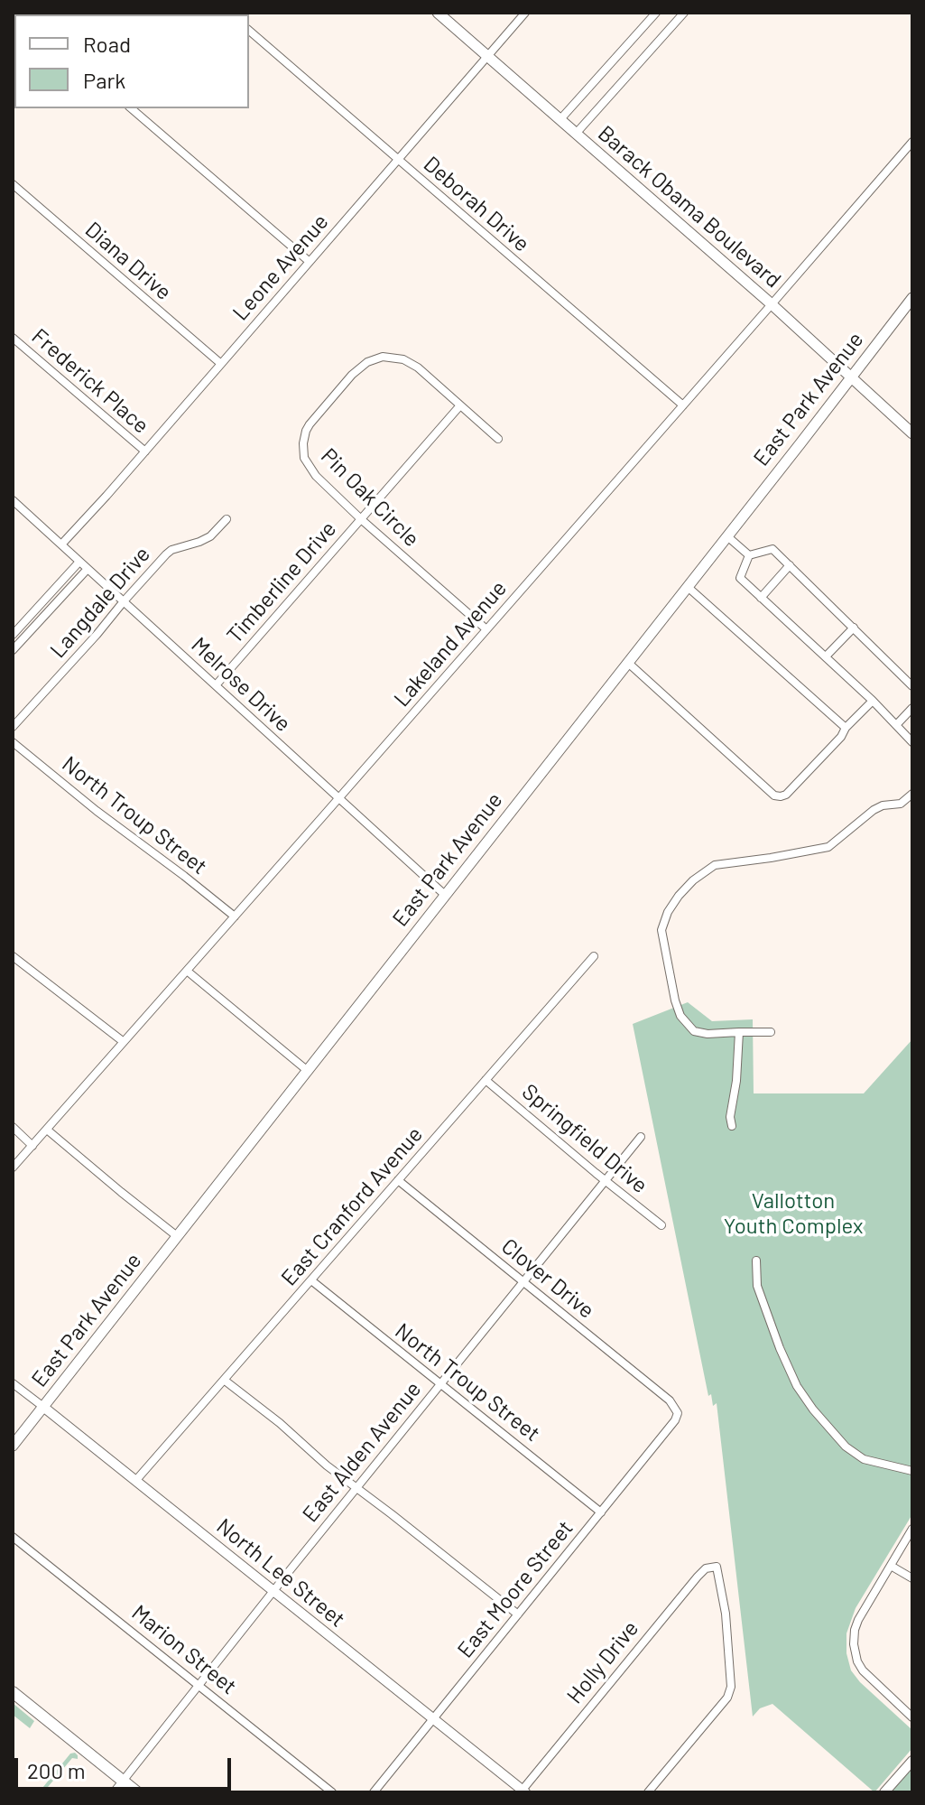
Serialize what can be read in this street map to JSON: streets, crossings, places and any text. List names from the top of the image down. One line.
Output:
{"streets":{"main road":["Barack Obama Boulevard","East Park Avenue"],"street":["Deborah Drive","Diana Drive","Leone Avenue","Frederick Place","Pin Oak Circle","Timberline Drive","Langdale Drive","Lakeland Avenue","Melrose Drive","North Troup Street","Springfield Drive","East Cranford Avenue","Clover Drive","East Alden Avenue","North Lee Street","East Moore Street","Marion Street","Holly Drive"]},"crossings":[["Deborah Drive","Leone Avenue"],["Deborah Drive","Lakeland Avenue"],["Barack Obama Boulevard","Leone Avenue"],["Barack Obama Boulevard","East Park Avenue"],["Barack Obama Boulevard","Lakeland Avenue"],["Diana Drive","Leone Avenue"],["Leone Avenue","Frederick Place"],["Leone Avenue","Melrose Drive"],["East Park Avenue","Melrose Drive"],["East Park Avenue","North Lee Street"],["Pin Oak Circle","Timberline Drive"],["Pin Oak Circle","Lakeland Avenue"],["Timberline Drive","Melrose Drive"],["Langdale Drive","Melrose Drive"],["Lakeland Avenue","Melrose Drive"],["Lakeland Avenue","North Troup Street"],["North Troup Street","East Cranford Avenue"],["North Troup Street","East Alden Avenue"],["North Troup Street","East Moore Street"],["Springfield Drive","East Cranford Avenue"],["Springfield Drive","East Alden Avenue"],["East Cranford Avenue","Clover Drive"],["East Cranford Avenue","North Lee Street"],["Clover Drive","East Alden Avenue"],["Clover Drive","East Moore Street"],["East Alden Avenue","North Lee Street"],["East Alden Avenue","Marion Street"],["North Lee Street","East Moore Street"],["North Lee Street","Holly Drive"]],"parks":["Vallotton Youth Complex"],"legend":["Road","Park"],"scale_bar":"200 m"}
